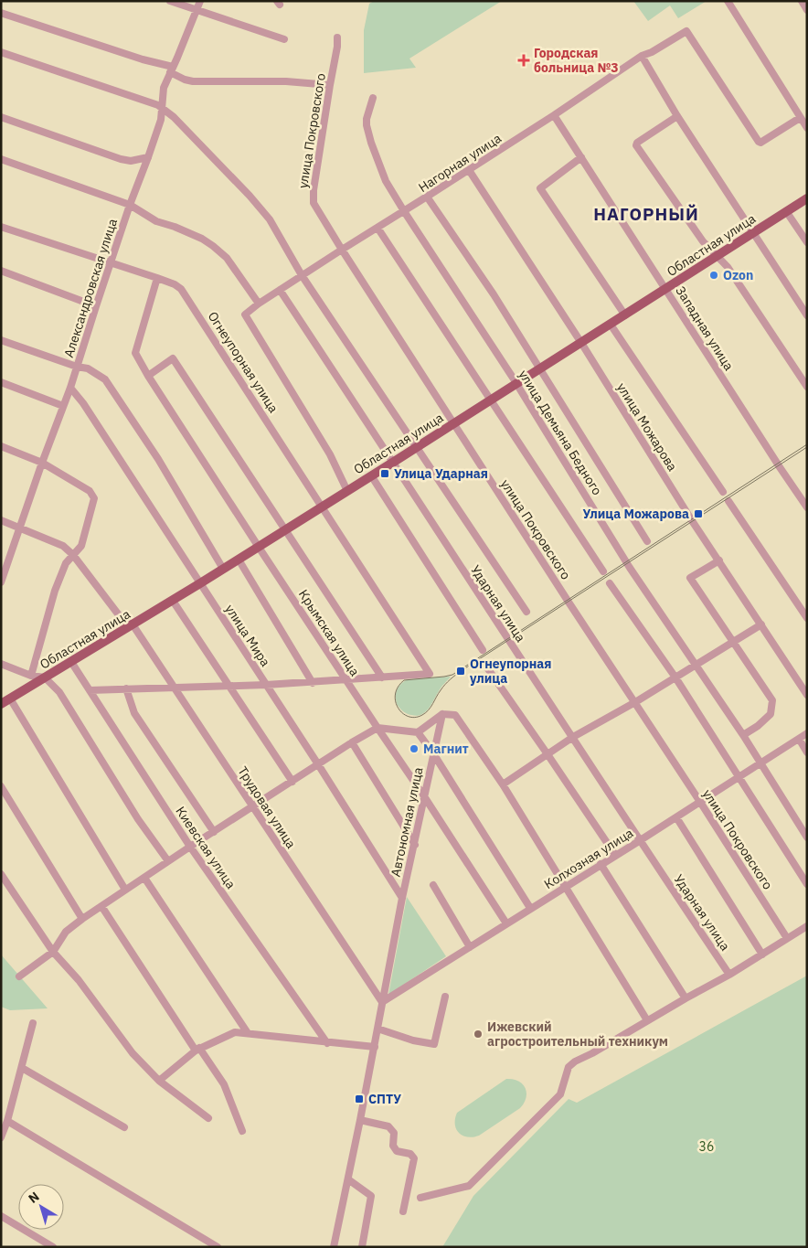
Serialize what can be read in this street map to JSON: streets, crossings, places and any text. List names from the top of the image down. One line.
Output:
{"streets":{"main road":["Областная улица"],"street":["улица Покровского","Нагорная улица","Александровская улица","Западная улица","Огнеупорная улица","улица Можарова","улица Демьяна Бедного","Ударная улица","Крымская улица","улица Мира","Трудовая улица","Автономная улица","Киевская улица","Колхозная улица"]},"crossings":[["улица Покровского","Нагорная улица"],["улица Покровского","Областная улица"],["улица Покровского","Колхозная улица"],["Нагорная улица","Областная улица"],["Нагорная улица","Западная улица"],["Нагорная улица","улица Можарова"],["Нагорная улица","улица Демьяна Бедного"],["Нагорная улица","Ударная улица"],["Областная улица","Западная улица"],["Областная улица","Огнеупорная улица"],["Областная улица","улица Можарова"],["Областная улица","улица Демьяна Бедного"],["Областная улица","Ударная улица"],["Областная улица","Крымская улица"],["Областная улица","улица Мира"],["Областная улица","Трудовая улица"],["Областная улица","Киевская улица"],["Александровская улица","Огнеупорная улица"],["Александровская улица","улица Мира"],["Александровская улица","Трудовая улица"],["Огнеупорная улица","Крымская улица"],["улица Демьяна Бедного","Колхозная улица"],["Ударная улица","Колхозная улица"],["Крымская улица","Автономная улица"],["Крымская улица","Колхозная улица"],["улица Мира","Автономная улица"],["Трудовая улица","Автономная улица"],["Трудовая улица","Колхозная улица"],["Автономная улица","Колхозная улица"]],"districts":["НАГОРНЫЙ"],"parks":["36"],"places":{"health":["Городская больница №3"],"other":["Ozon","Магнит","Ижевский агростроительный техникум"],"transit":["Улица Ударная","Улица Можарова","Огнеупорная улица","СПТУ"]},"north":"top left"}
